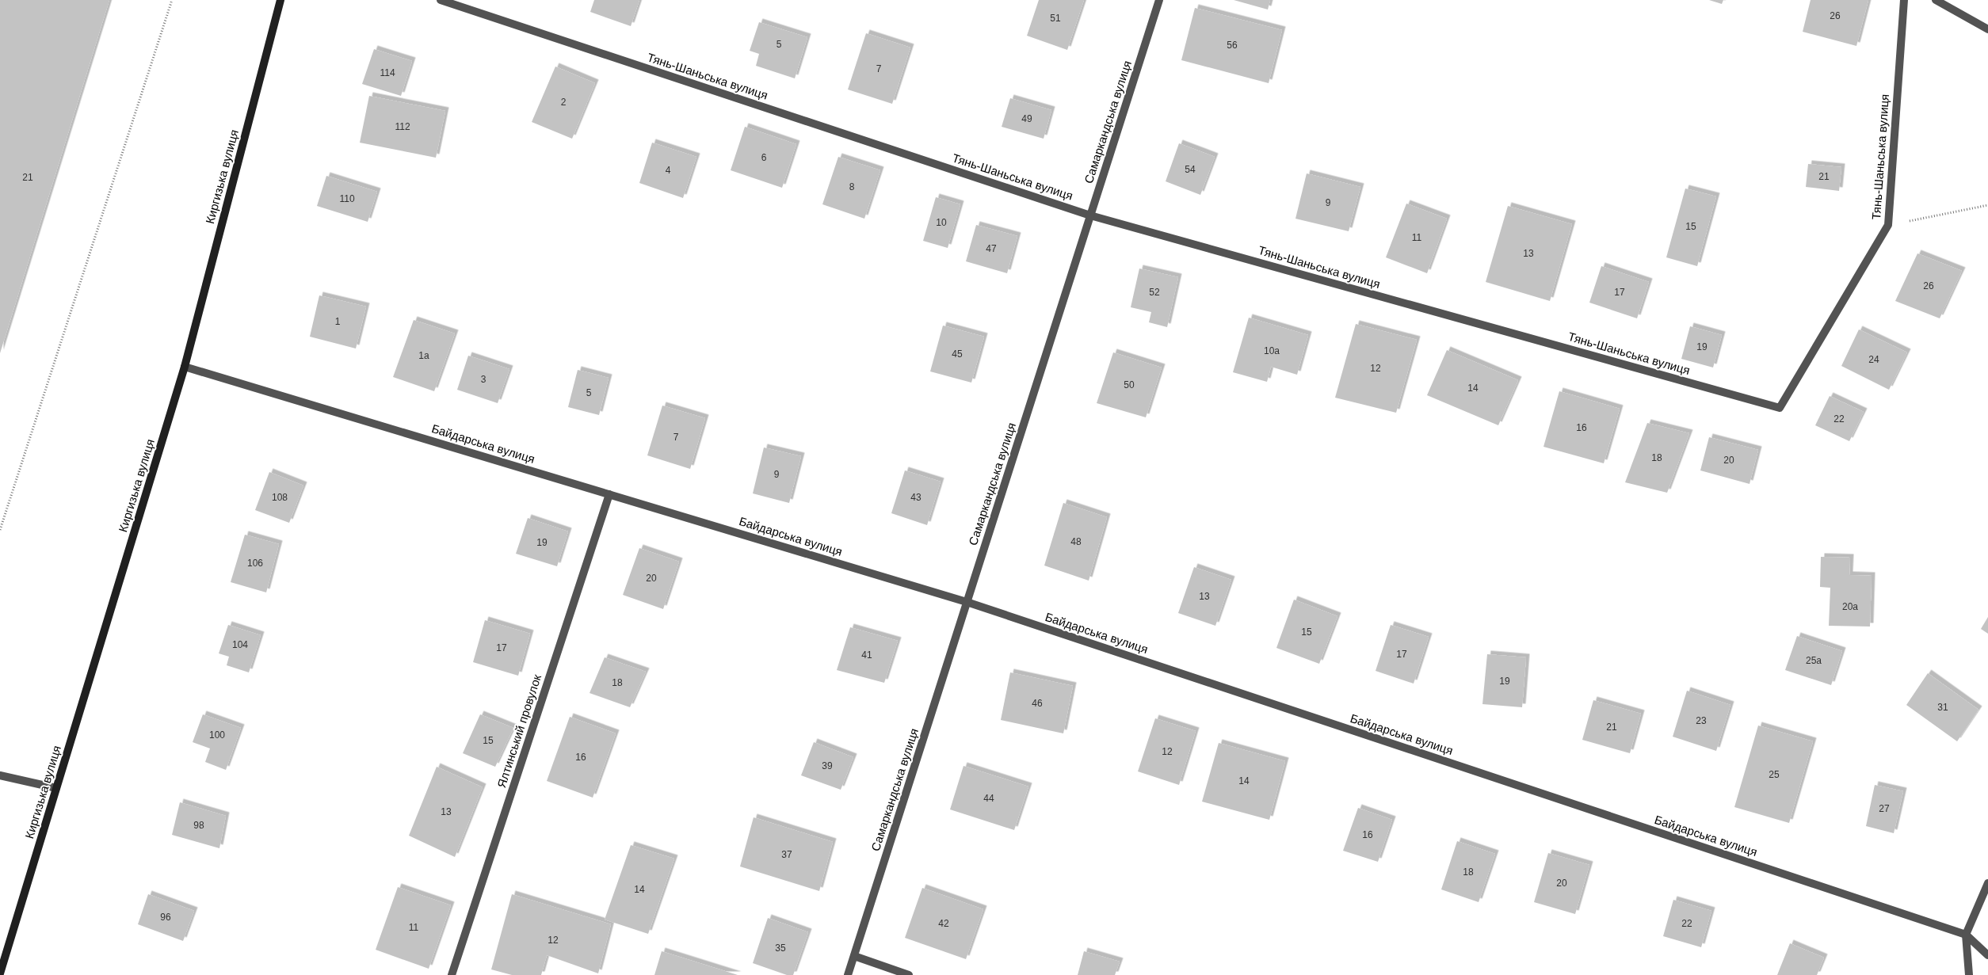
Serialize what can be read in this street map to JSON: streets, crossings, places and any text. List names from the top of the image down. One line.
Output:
{"streets":{"street":["Тянь-Шаньська вулиця","Самаркандська вулиця","Киргизька вулиця","Байдарська вулиця","Ялтинський провулок"]},"crossings":[["Тянь-Шаньська вулиця","Самаркандська вулиця"],["Самаркандська вулиця","Байдарська вулиця"],["Киргизька вулиця","Байдарська вулиця"],["Байдарська вулиця","Ялтинський провулок"]],"house_numbers":["26","51","5","56","7","114","2","49","112","6","54","4","21","21","8","110","9","10","15","11","47","13","26","52","17","1","19","10а","45","1а","24","12","3","50","14","5","22","16","7","18","20","9","108","43","48","19","106","20","13","20а","15","104","17","17","41","25а","19","18","46","31","23","21","100","15","12","16","39","25","14","44","27","13","98","16","37","18","20","14","96","42","22","11","12","35"]}
